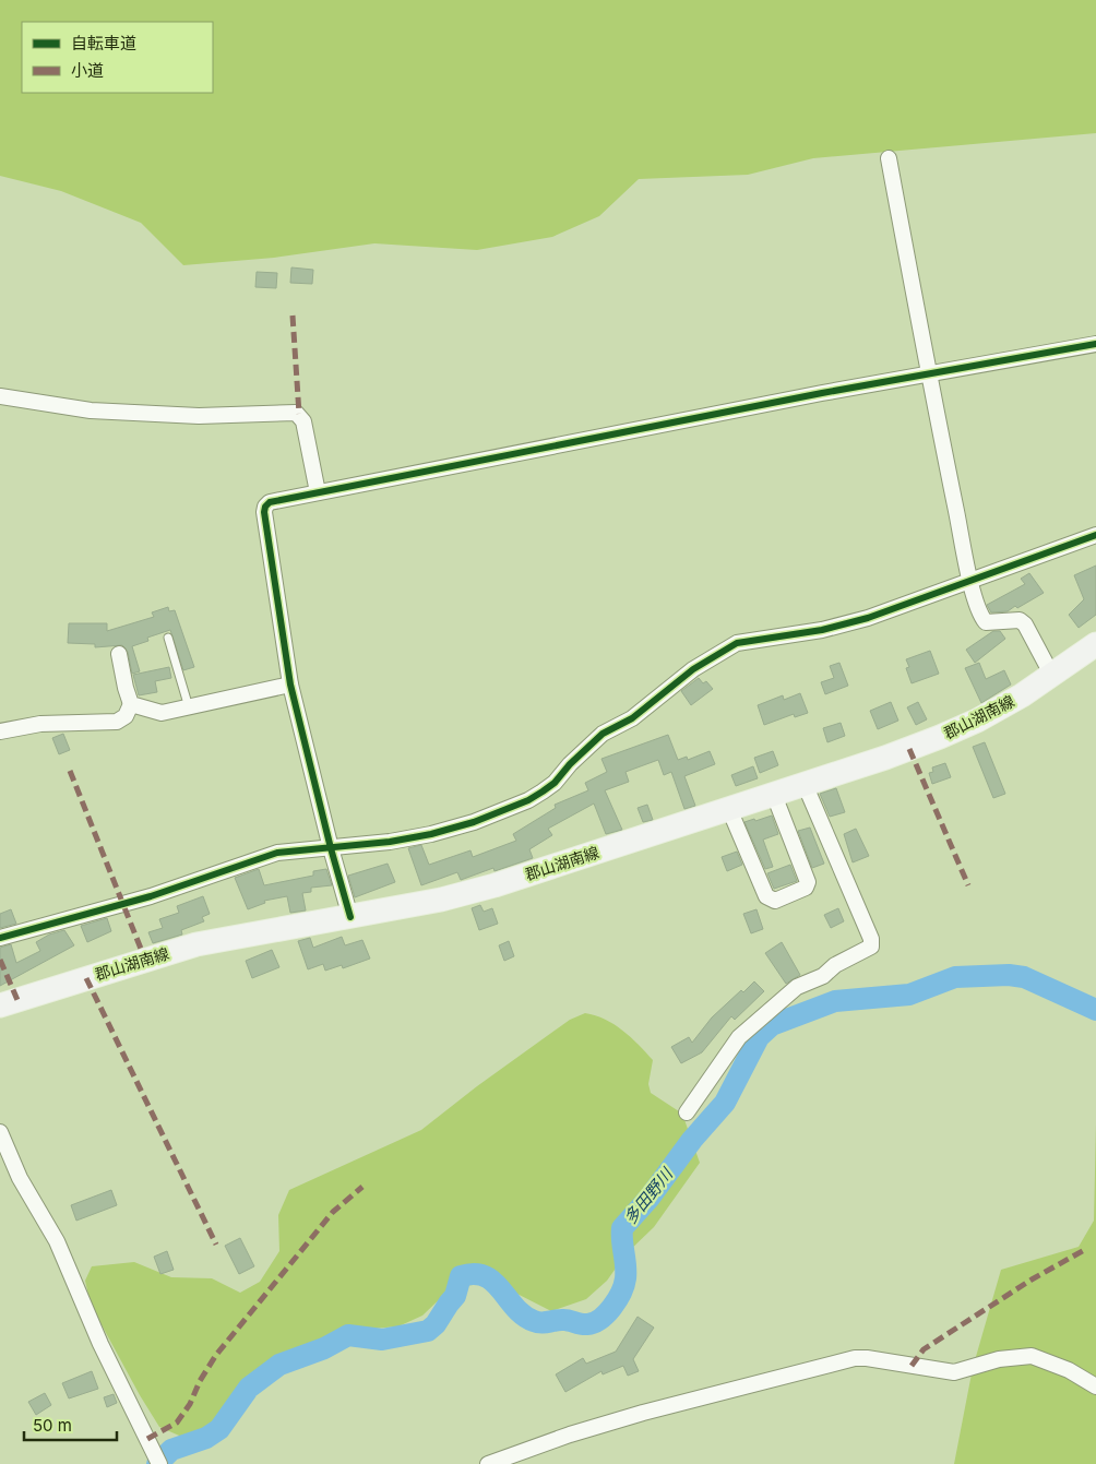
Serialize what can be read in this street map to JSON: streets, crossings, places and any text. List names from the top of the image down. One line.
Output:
{"streets":{"main road":["郡山湖南線"]},"water":["多田野川"],"legend":["自転車道","小道"],"scale_bar":"50 m"}
